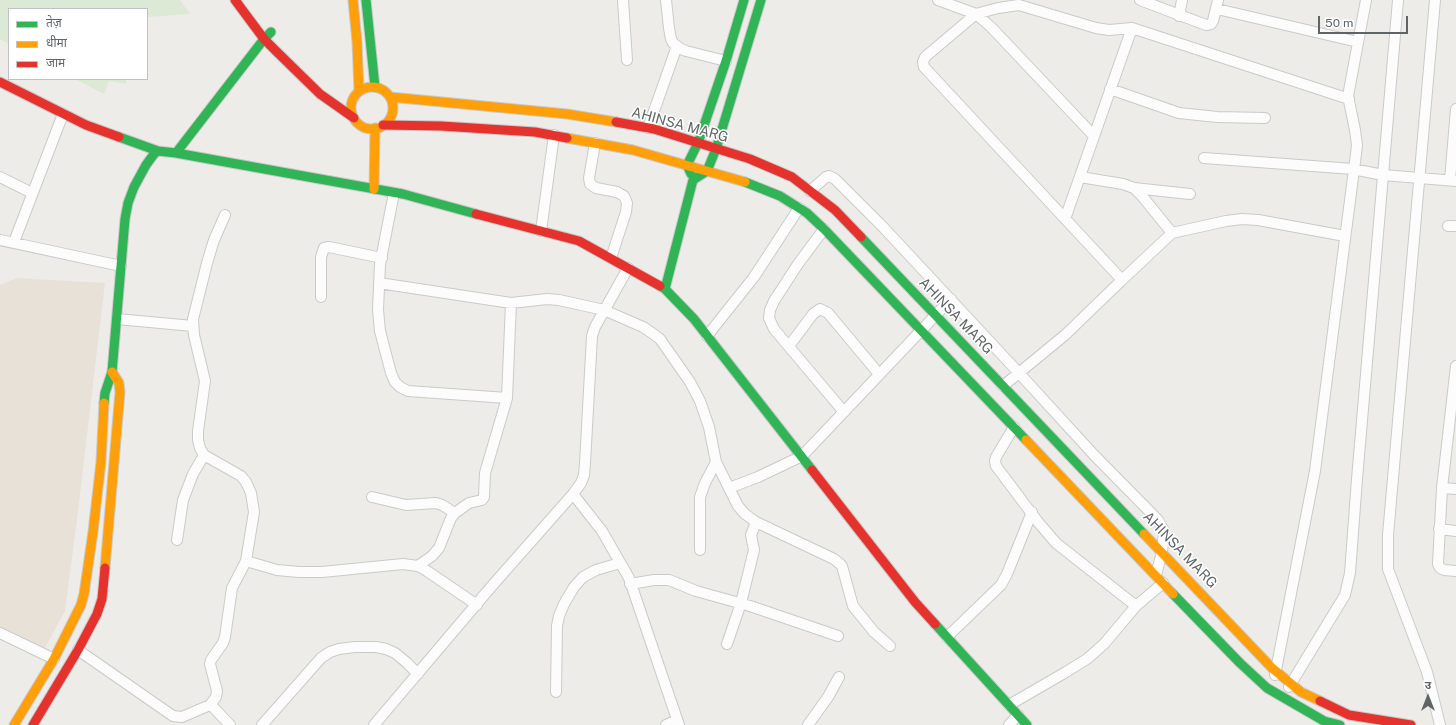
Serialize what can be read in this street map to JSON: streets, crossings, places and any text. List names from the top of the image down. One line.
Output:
{"streets":{"main road":["AHINSA MARG"]},"legend":["तेज़","धीमा","जाम"],"scale_bar":"50 m","north":"top"}
